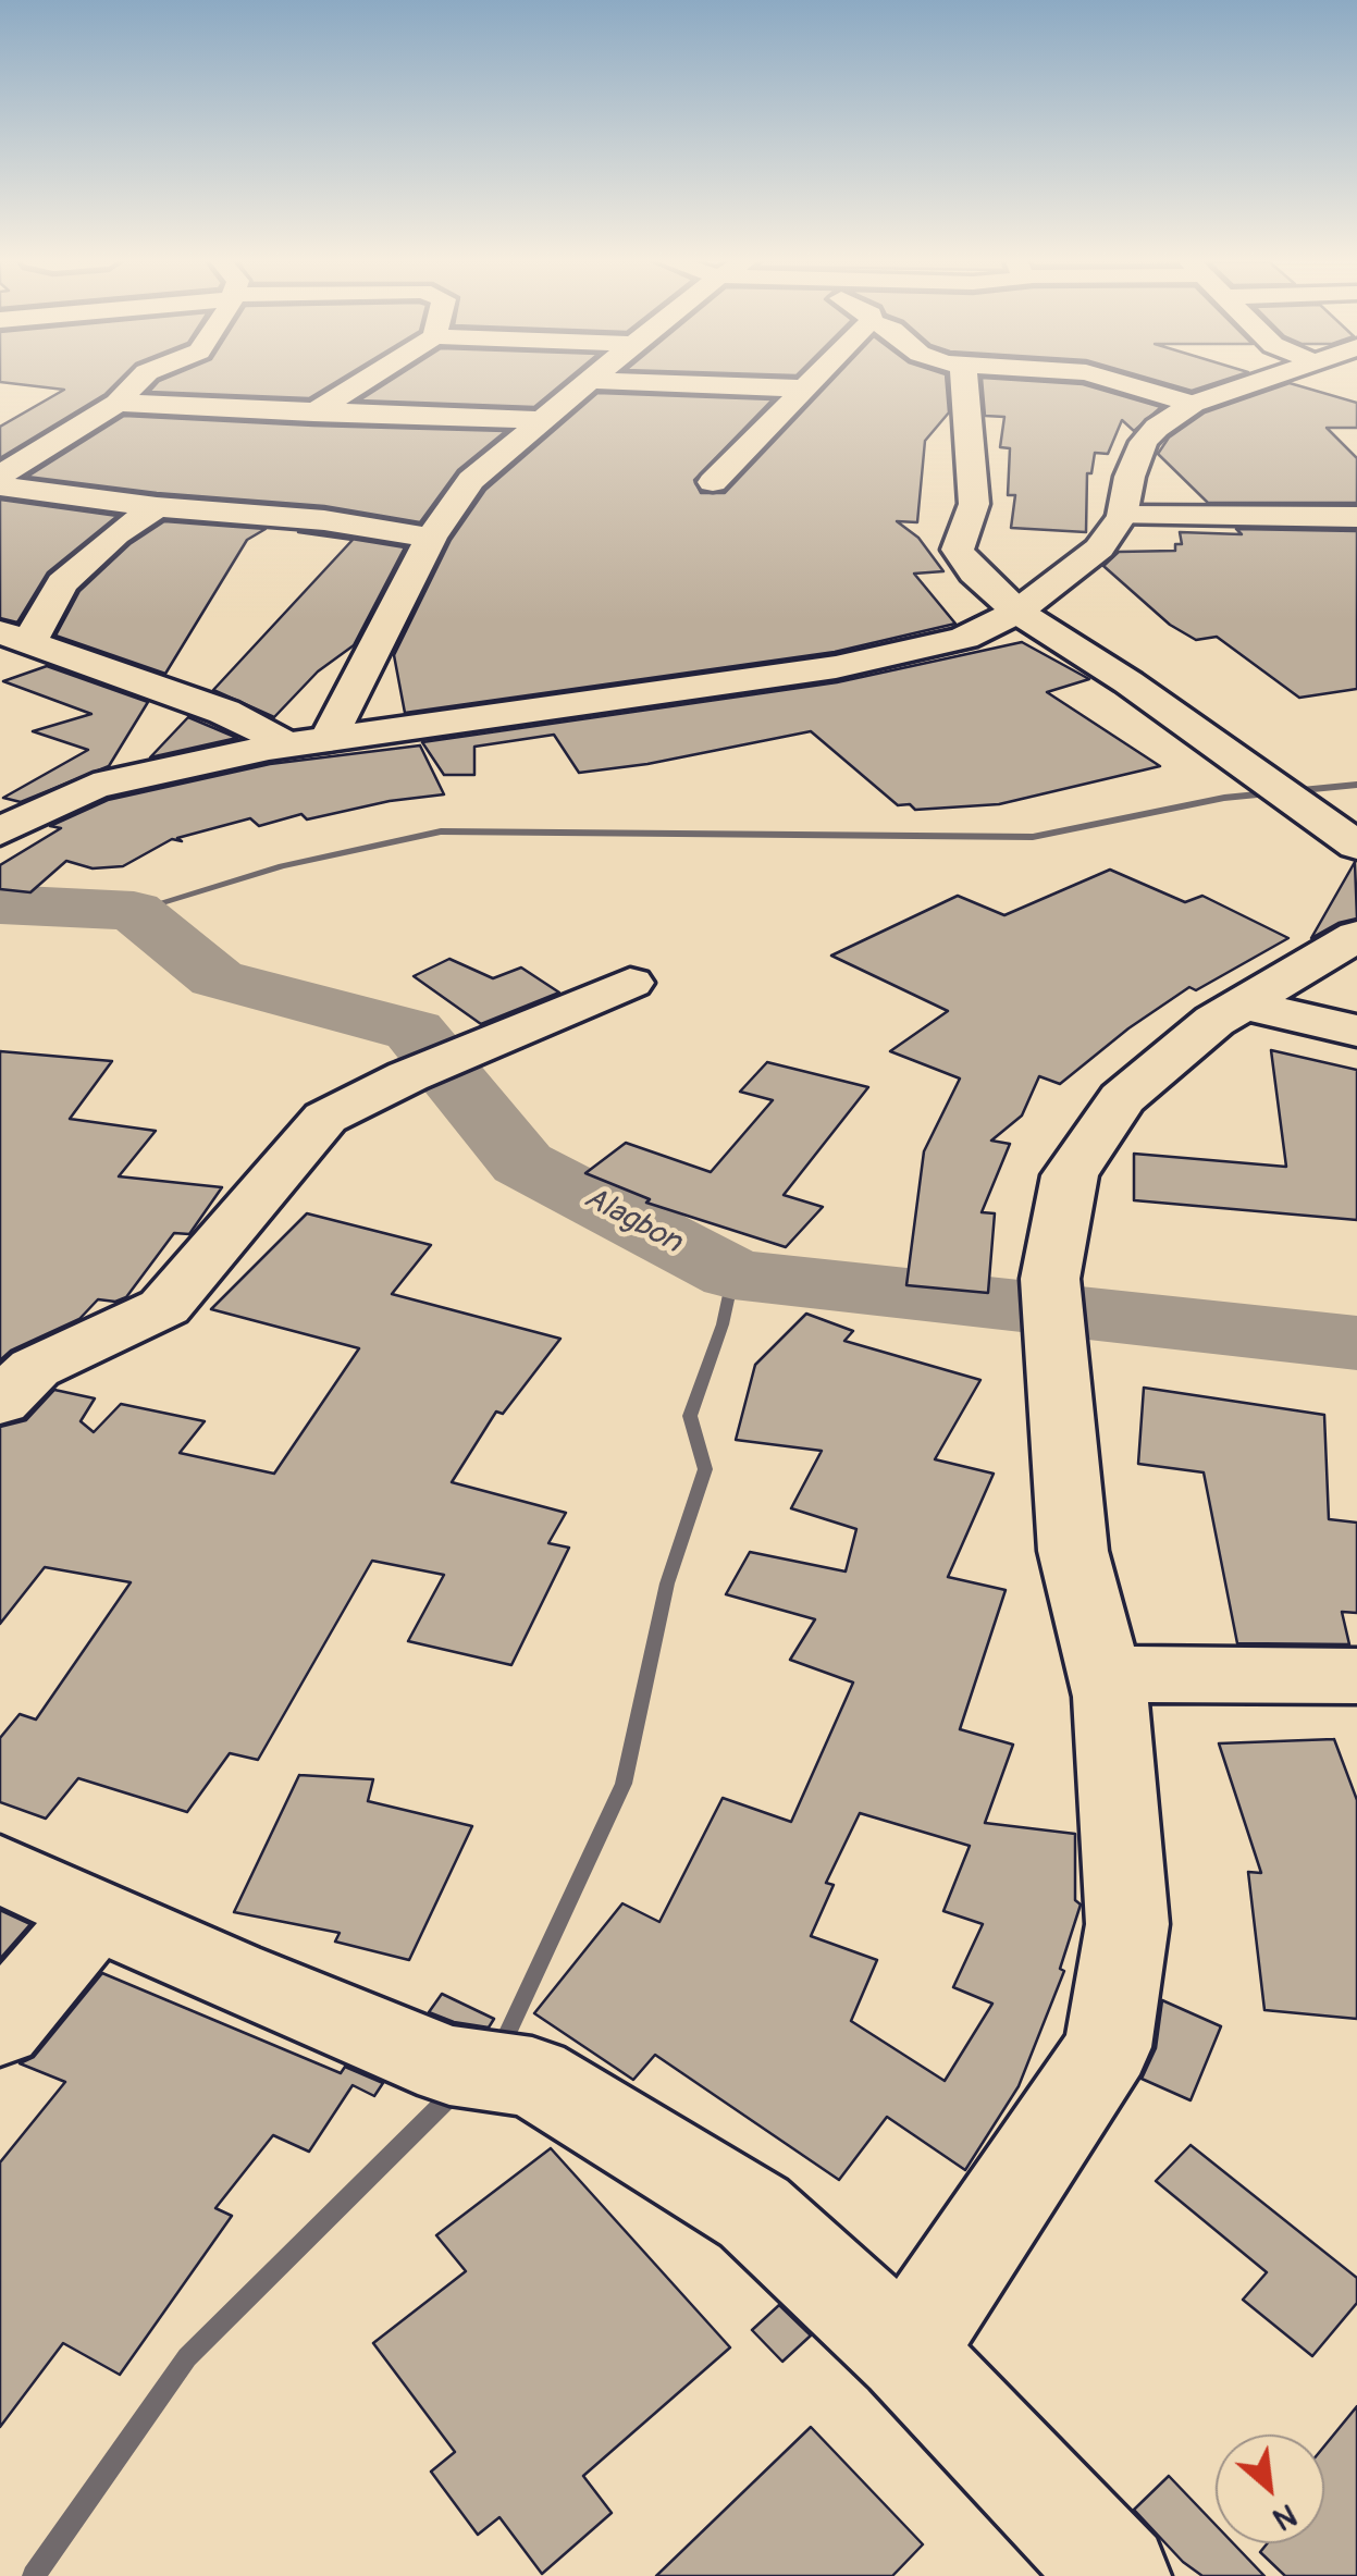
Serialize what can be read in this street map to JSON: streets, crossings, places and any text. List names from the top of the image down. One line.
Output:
{"water":["Alagbon"],"north":"bottom right"}
